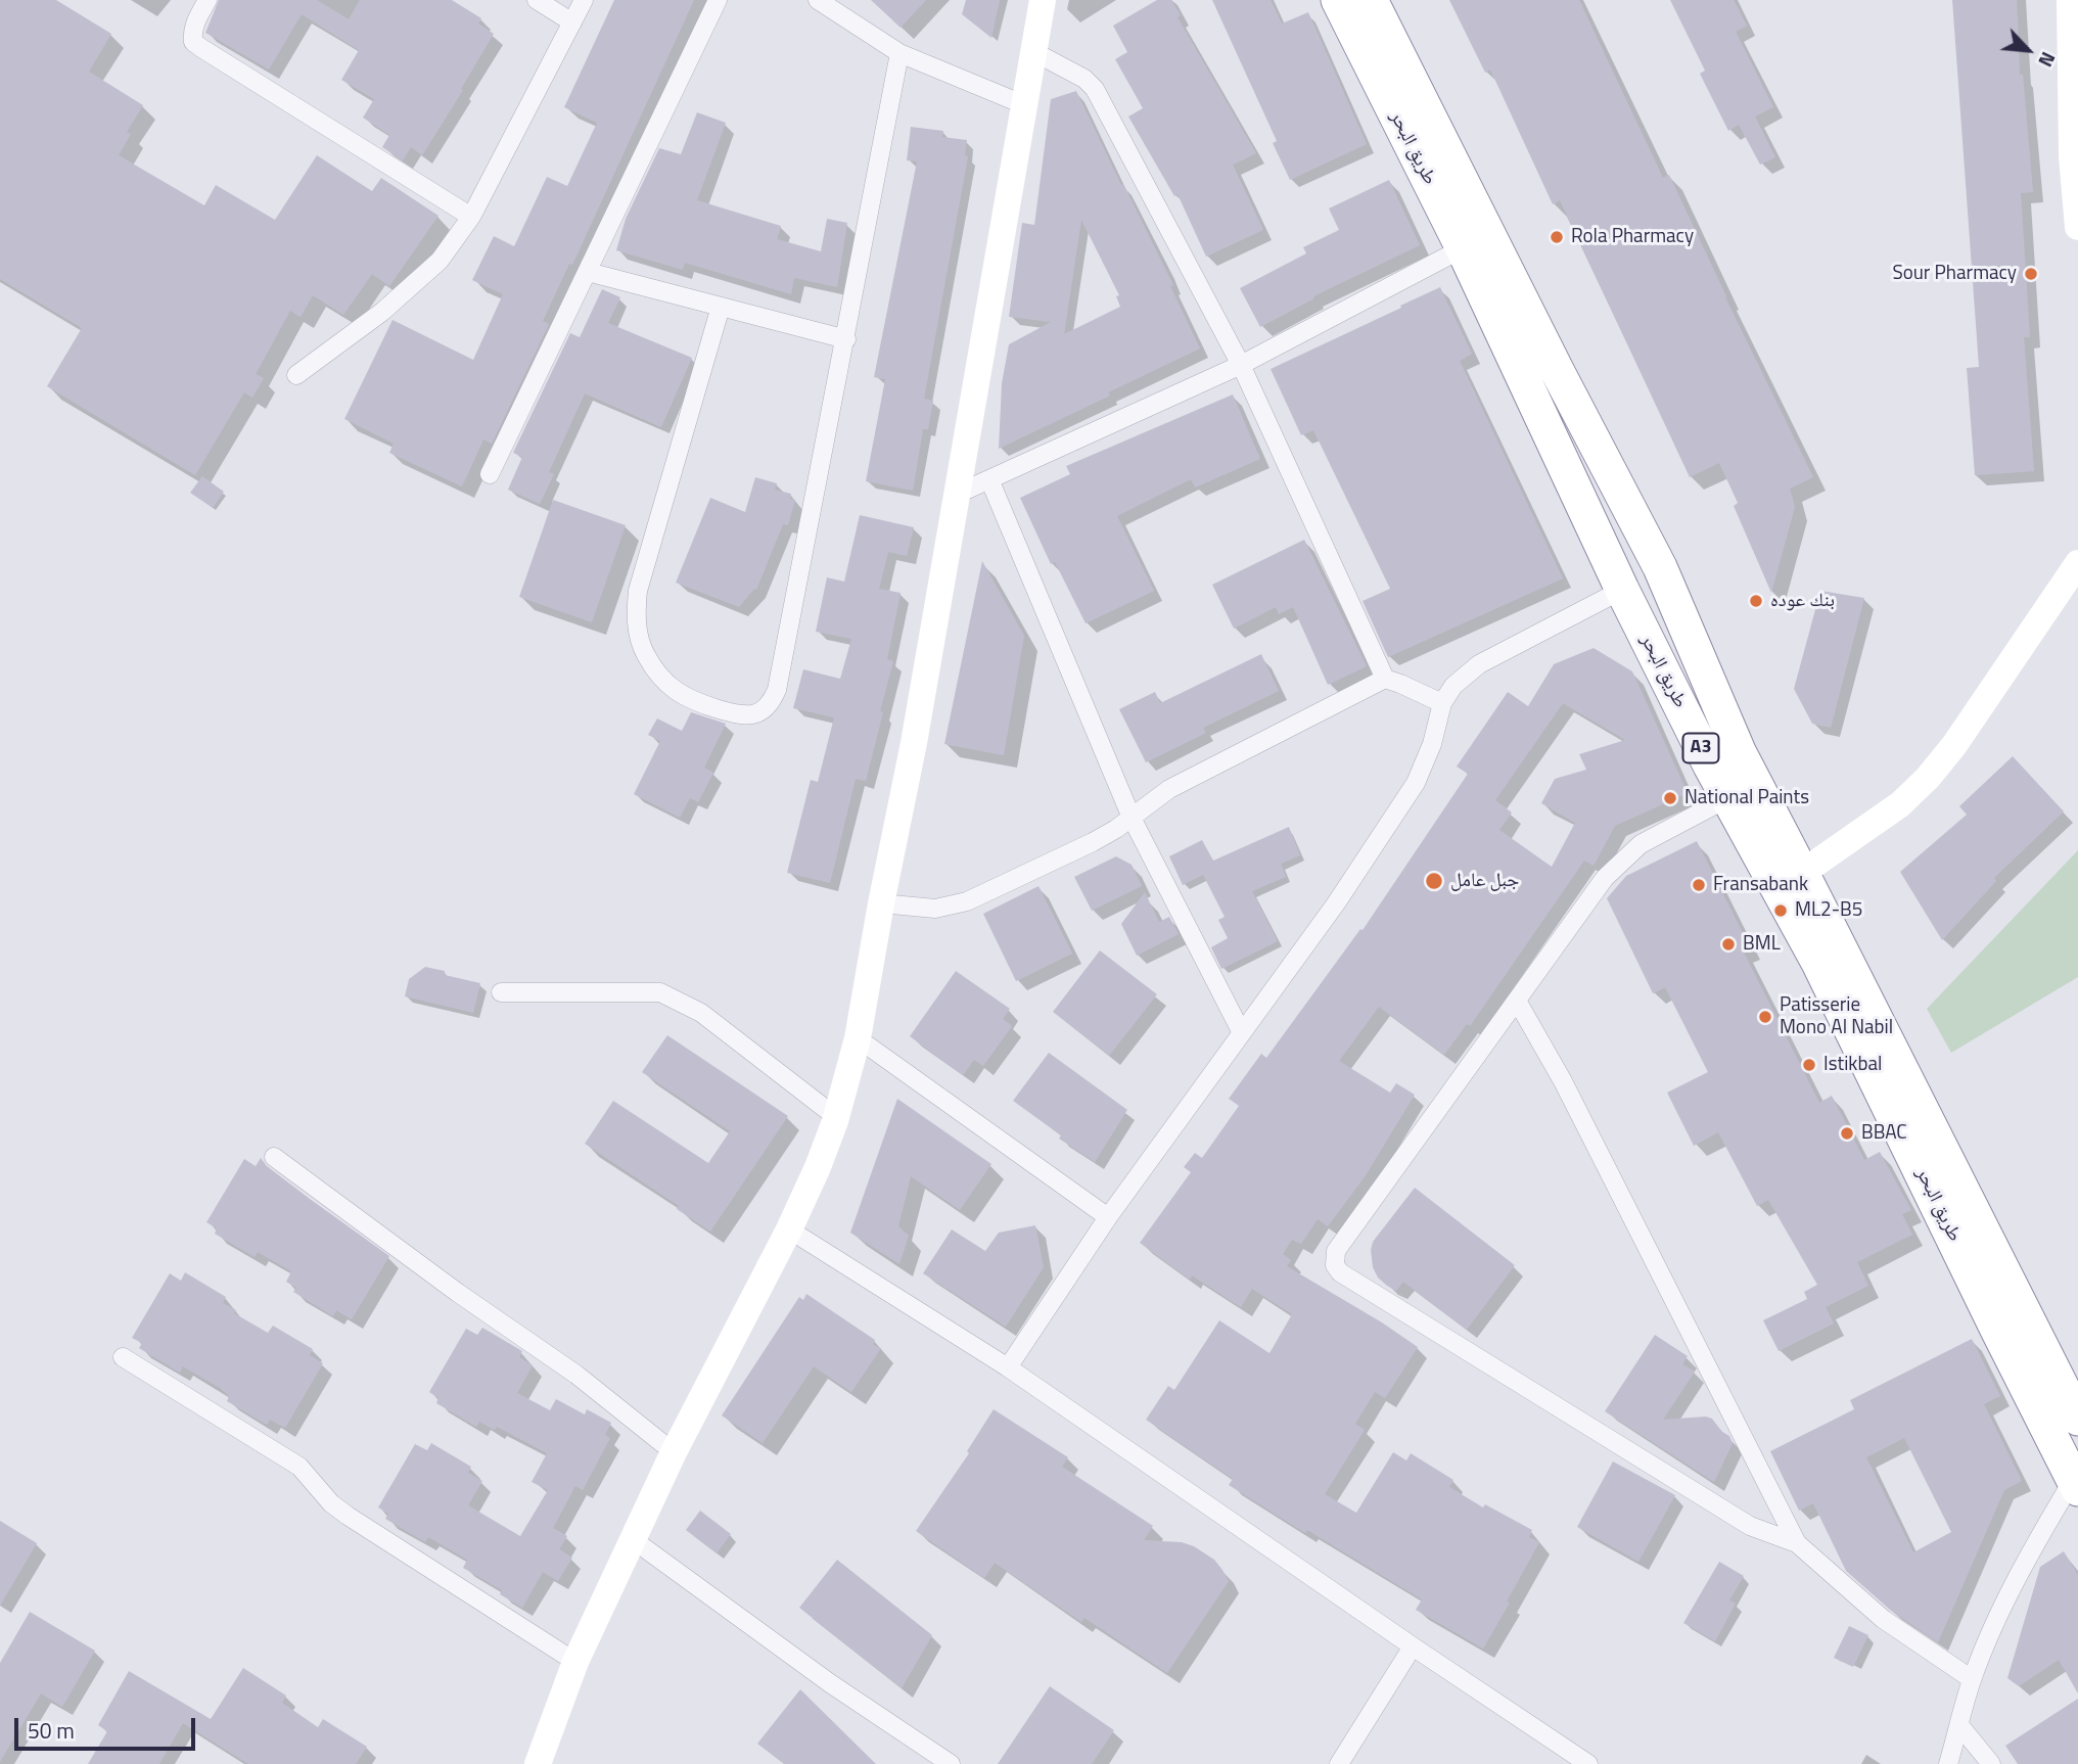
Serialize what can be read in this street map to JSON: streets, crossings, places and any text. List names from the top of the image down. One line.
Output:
{"streets":{"highway":["طريق البحر","A3"]},"places":["Rola Pharmacy","Sour Pharmacy","بنك عوده","National Paints","جبل عامل","Fransabank","ML2-B5","BML","Patisserie Mono Al Nabil","Istikbal","BBAC"],"scale_bar":"50 m","north":"bottom right"}
